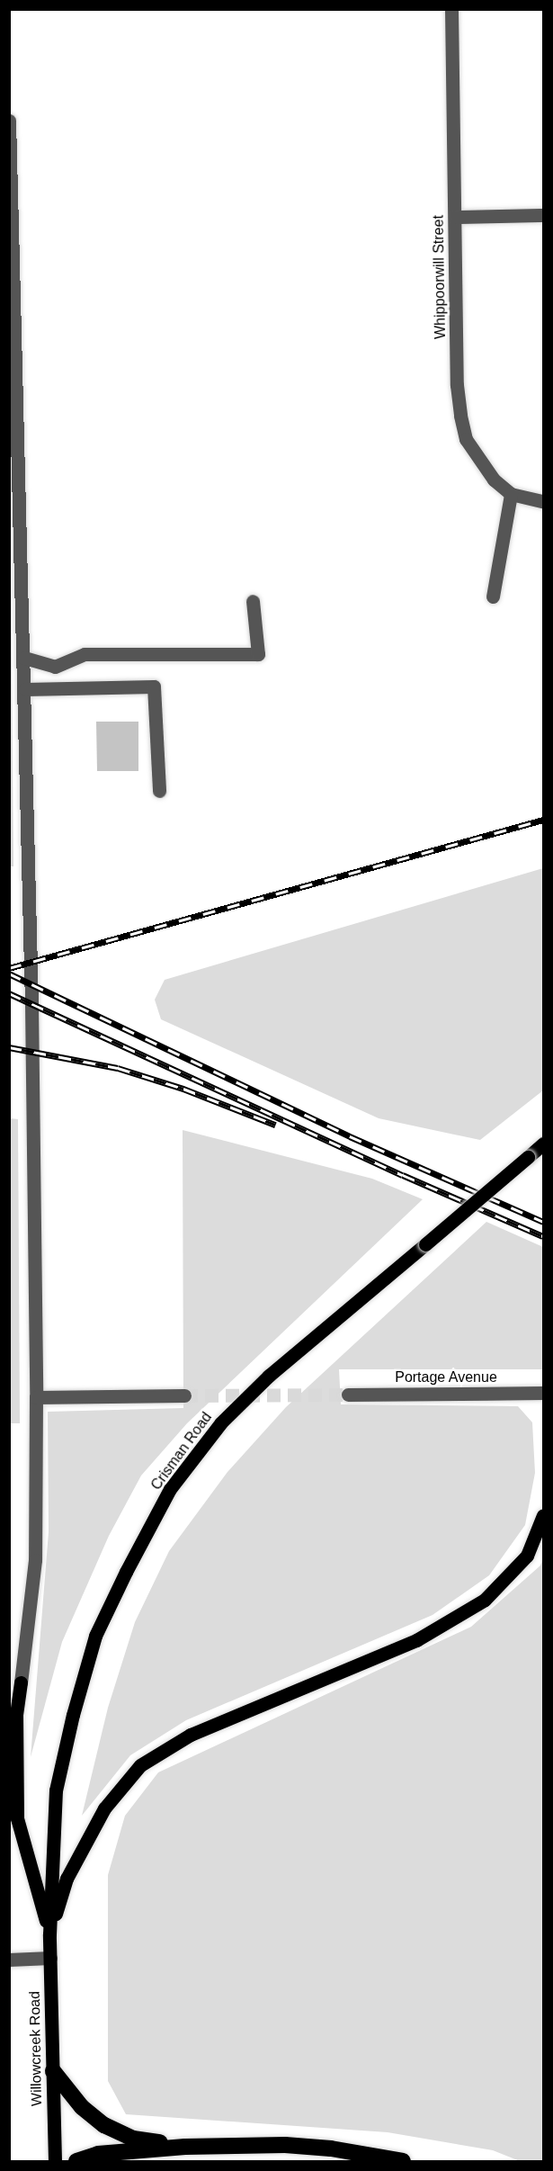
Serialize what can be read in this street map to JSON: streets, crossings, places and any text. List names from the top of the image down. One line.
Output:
{"streets":{"main road":["Crisman Road","Willowcreek Road"],"street":["Whippoorwill Street","Portage Avenue"]},"crossings":[["Crisman Road","Willowcreek Road"]]}
